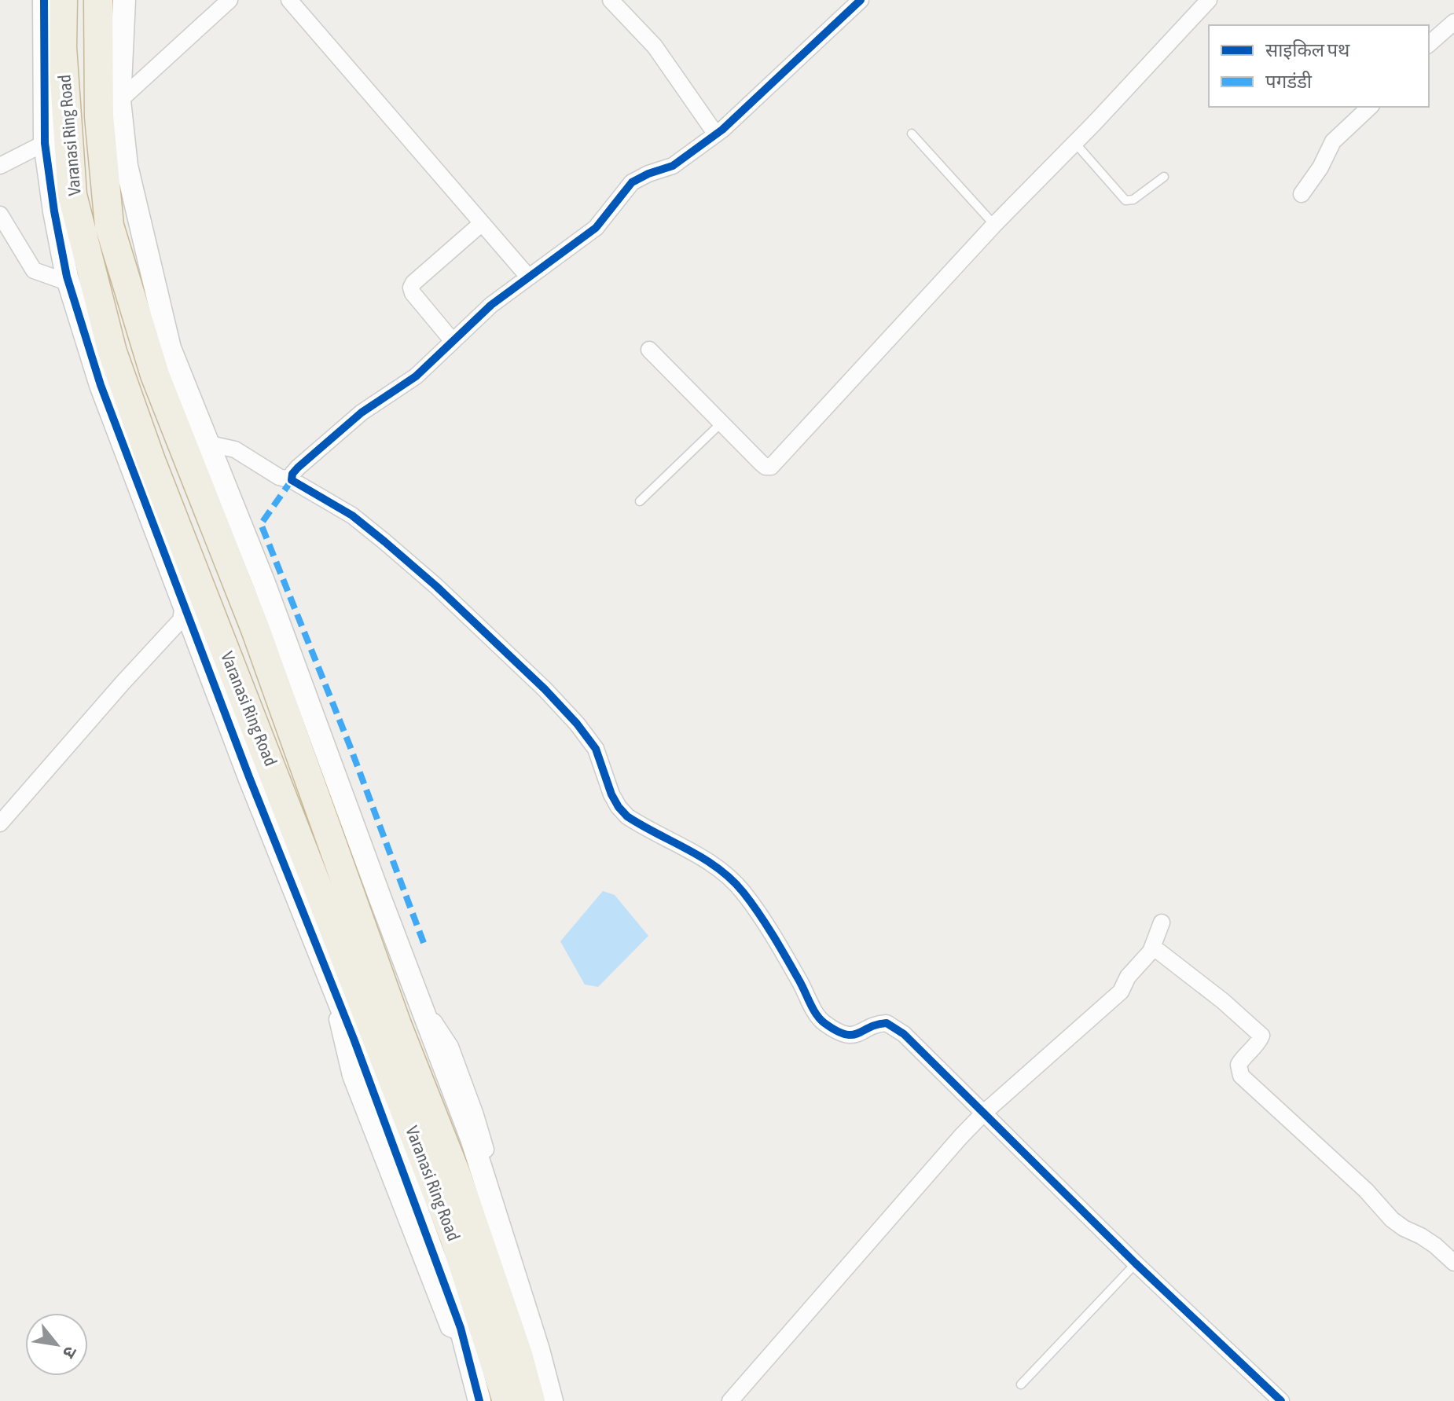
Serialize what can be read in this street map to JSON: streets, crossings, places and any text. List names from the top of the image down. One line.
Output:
{"streets":{"highway":["Varanasi Ring Road"]},"legend":["साइकिल पथ","पगडंडी"],"north":"bottom right"}
